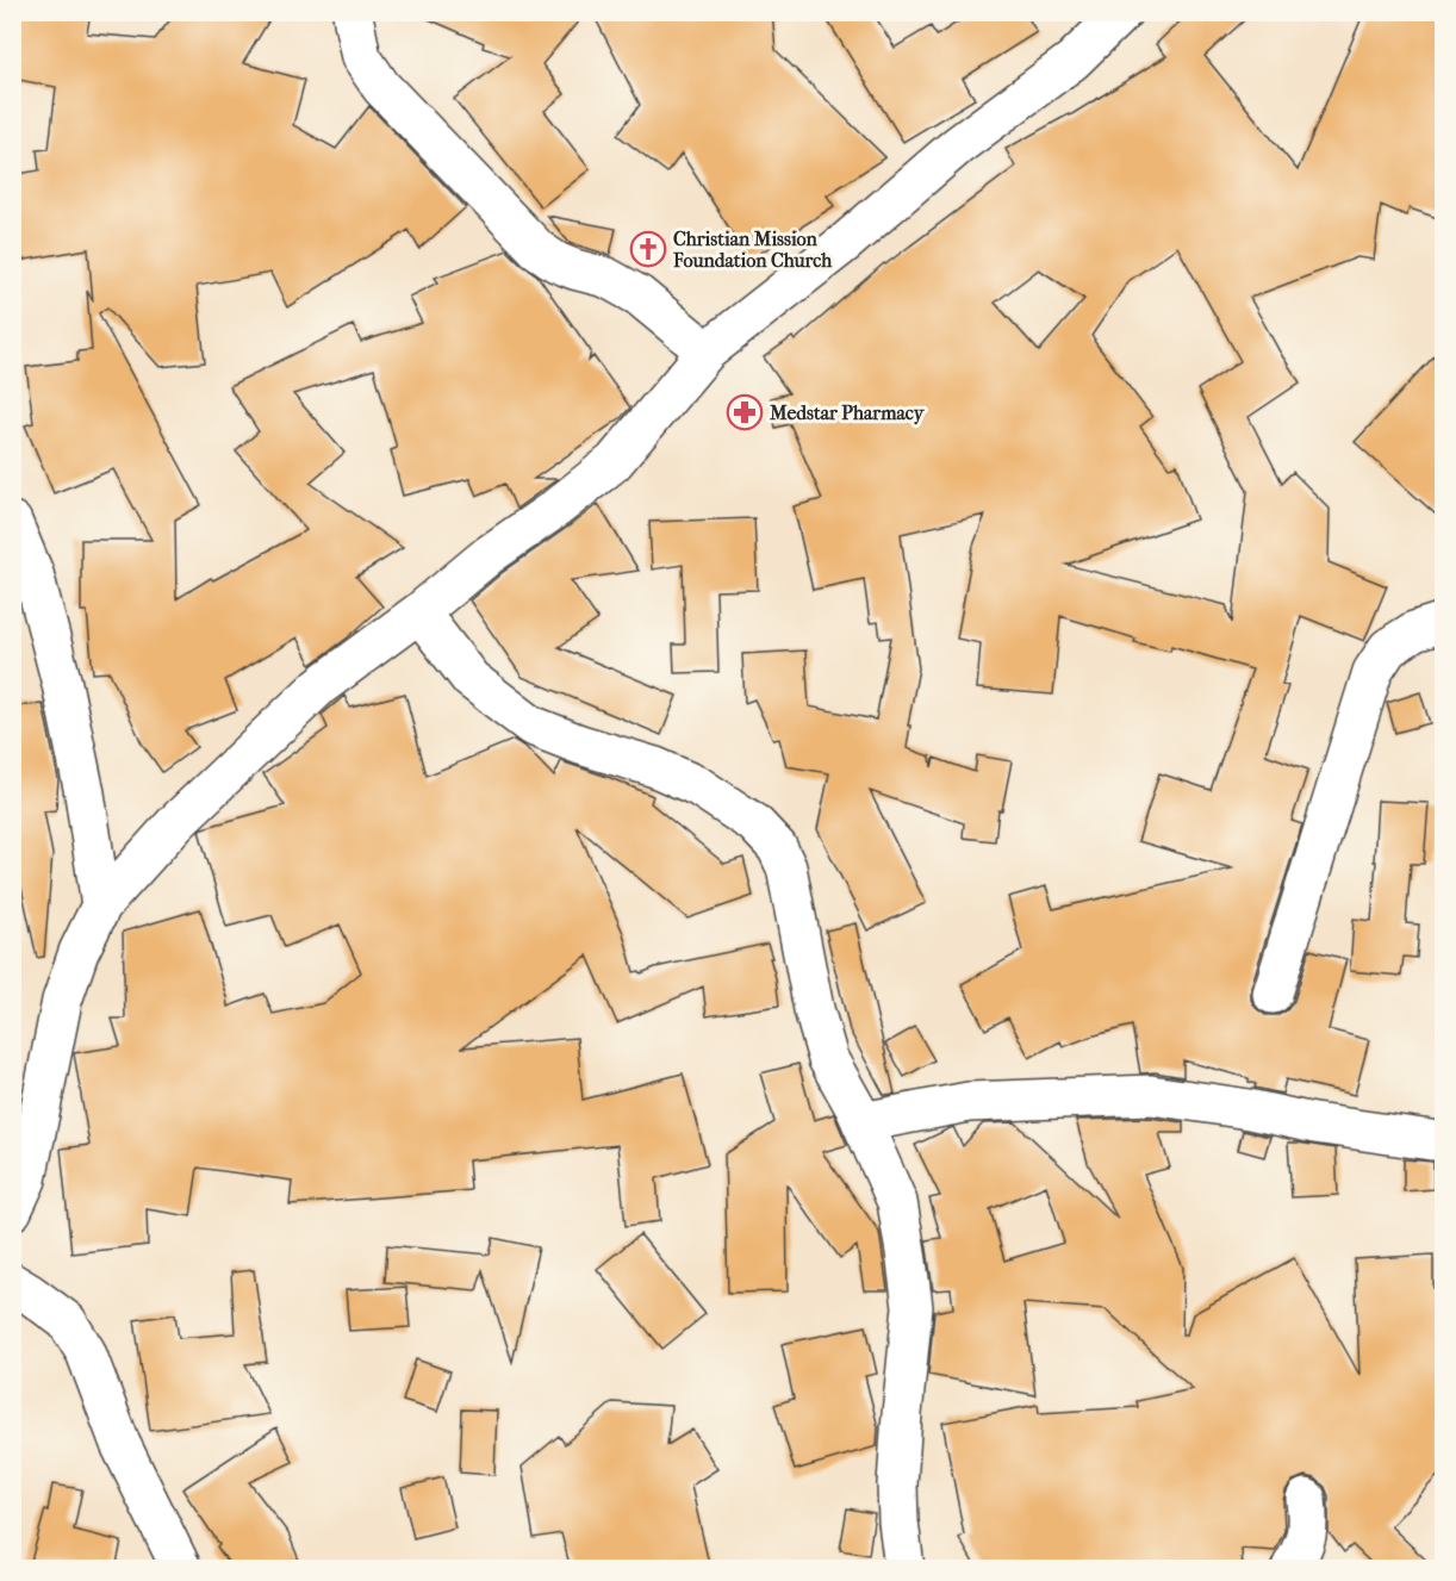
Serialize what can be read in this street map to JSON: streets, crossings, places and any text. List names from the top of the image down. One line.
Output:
{"places":{"church":["Christian Mission Foundation Church"],"pharmacy":["Medstar Pharmacy"]}}
